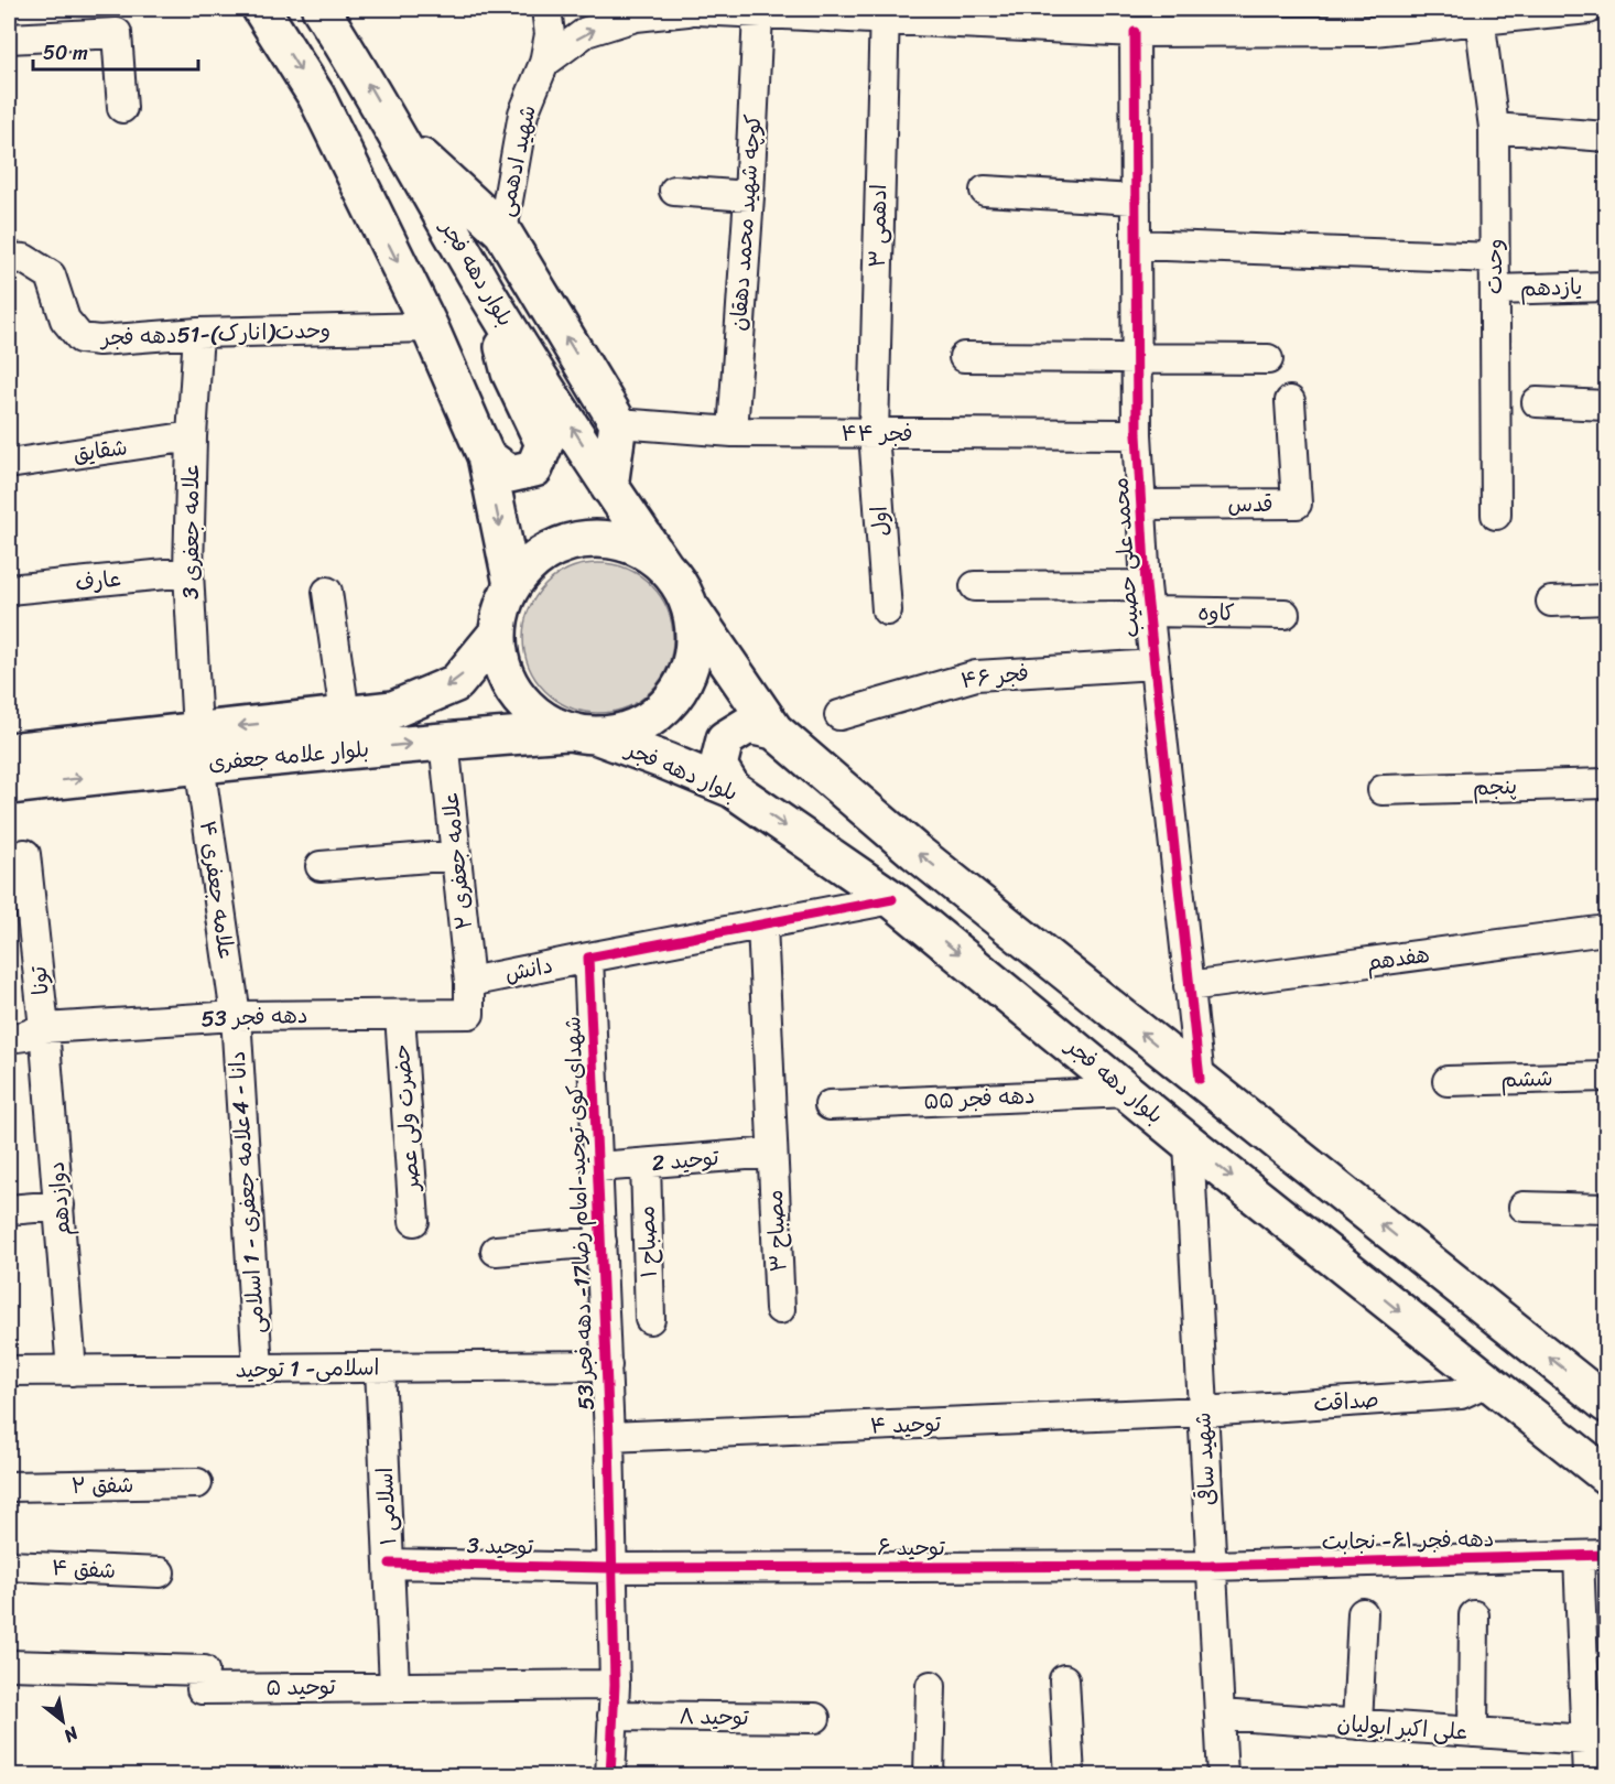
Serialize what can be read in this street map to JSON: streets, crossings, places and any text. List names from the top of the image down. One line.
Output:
{"streets":{"main road":["بلوار دهه فجر","بلوار علامه جعفری"],"street":["شهید ادهمی","کوچه شهید محمد دهقان","ادهمی ۳","وحدت","یازدهم","وحدت(انارک)-51دهه فجر","فجر ۴۴","شقایق","قدس","اول","علامه جعفری 3","محمد علی حصیب","عارف","کاوه","فجر ۴۶","پنجم","علامه جعفری ۲","علامه جعفری ۴","هفدهم","دانش","تونا","دهه فجر 53","ششم","دهه فجر ۵۵","حضرت ولی عصر","توحید 2","دانا - 4علامه جعفری - 1 اسلامی","دوازدهم","شهدای کوی توحید-امام رضا17- دهه فجر 53","مصباح ۳","مصباح ۱","اسلامی- 1 توحید","صداقت","توحید ۴","شهید ساقی","شفق ۲","اسلامی ۱","دهه فجر ۶۱- نجابت","توحید 3","توحید ۶","شفق ۴","توحید ۵","توحید ۸","علی اکبر ابولیان"]},"crossings":[["کوچه شهید محمد دهقان","فجر ۴۴"],["ادهمی ۳","فجر ۴۴"],["ادهمی ۳","اول"],["وحدت","یازدهم"],["بلوار دهه فجر","بلوار علامه جعفری"],["بلوار دهه فجر","دهه فجر ۵۵"],["بلوار دهه فجر","صداقت"],["بلوار دهه فجر","شهید ساقی"],["وحدت(انارک)-51دهه فجر","علامه جعفری 3"],["فجر ۴۴","اول"],["فجر ۴۴","محمد علی حصیب"],["شقایق","علامه جعفری 3"],["قدس","محمد علی حصیب"],["علامه جعفری 3","عارف"],["علامه جعفری 3","بلوار علامه جعفری"],["علامه جعفری 3","علامه جعفری ۴"],["محمد علی حصیب","کاوه"],["محمد علی حصیب","فجر ۴۶"],["محمد علی حصیب","هفدهم"],["بلوار علامه جعفری","علامه جعفری ۲"],["بلوار علامه جعفری","علامه جعفری ۴"],["علامه جعفری ۲","دانش"],["علامه جعفری ۲","دهه فجر 53"],["علامه جعفری ۴","دهه فجر 53"],["علامه جعفری ۴","دانا - 4علامه جعفری - 1 اسلامی"],["دانش","دهه فجر 53"],["دانش","شهدای کوی توحید-امام رضا17- دهه فجر 53"],["تونا","دهه فجر 53"],["تونا","دوازدهم"],["دهه فجر 53","حضرت ولی عصر"],["دهه فجر 53","دانا - 4علامه جعفری - 1 اسلامی"],["دهه فجر 53","دوازدهم"],["توحید 2","شهدای کوی توحید-امام رضا17- دهه فجر 53"],["توحید 2","مصباح ۳"],["توحید 2","مصباح ۱"],["دانا - 4علامه جعفری - 1 اسلامی","اسلامی- 1 توحید"],["دوازدهم","اسلامی- 1 توحید"],["شهدای کوی توحید-امام رضا17- دهه فجر 53","اسلامی- 1 توحید"],["شهدای کوی توحید-امام رضا17- دهه فجر 53","توحید ۴"],["شهدای کوی توحید-امام رضا17- دهه فجر 53","توحید 3"],["شهدای کوی توحید-امام رضا17- دهه فجر 53","توحید ۶"],["شهدای کوی توحید-امام رضا17- دهه فجر 53","توحید ۵"],["شهدای کوی توحید-امام رضا17- دهه فجر 53","توحید ۸"],["اسلامی- 1 توحید","اسلامی ۱"],["صداقت","توحید ۴"],["صداقت","شهید ساقی"],["توحید ۴","شهید ساقی"],["شهید ساقی","دهه فجر ۶۱- نجابت"],["شهید ساقی","توحید ۶"],["شهید ساقی","علی اکبر ابولیان"],["اسلامی ۱","توحید 3"],["اسلامی ۱","توحید ۵"],["دهه فجر ۶۱- نجابت","توحید ۶"],["توحید 3","توحید ۶"]],"scale_bar":"50 m","north":"bottom right"}
